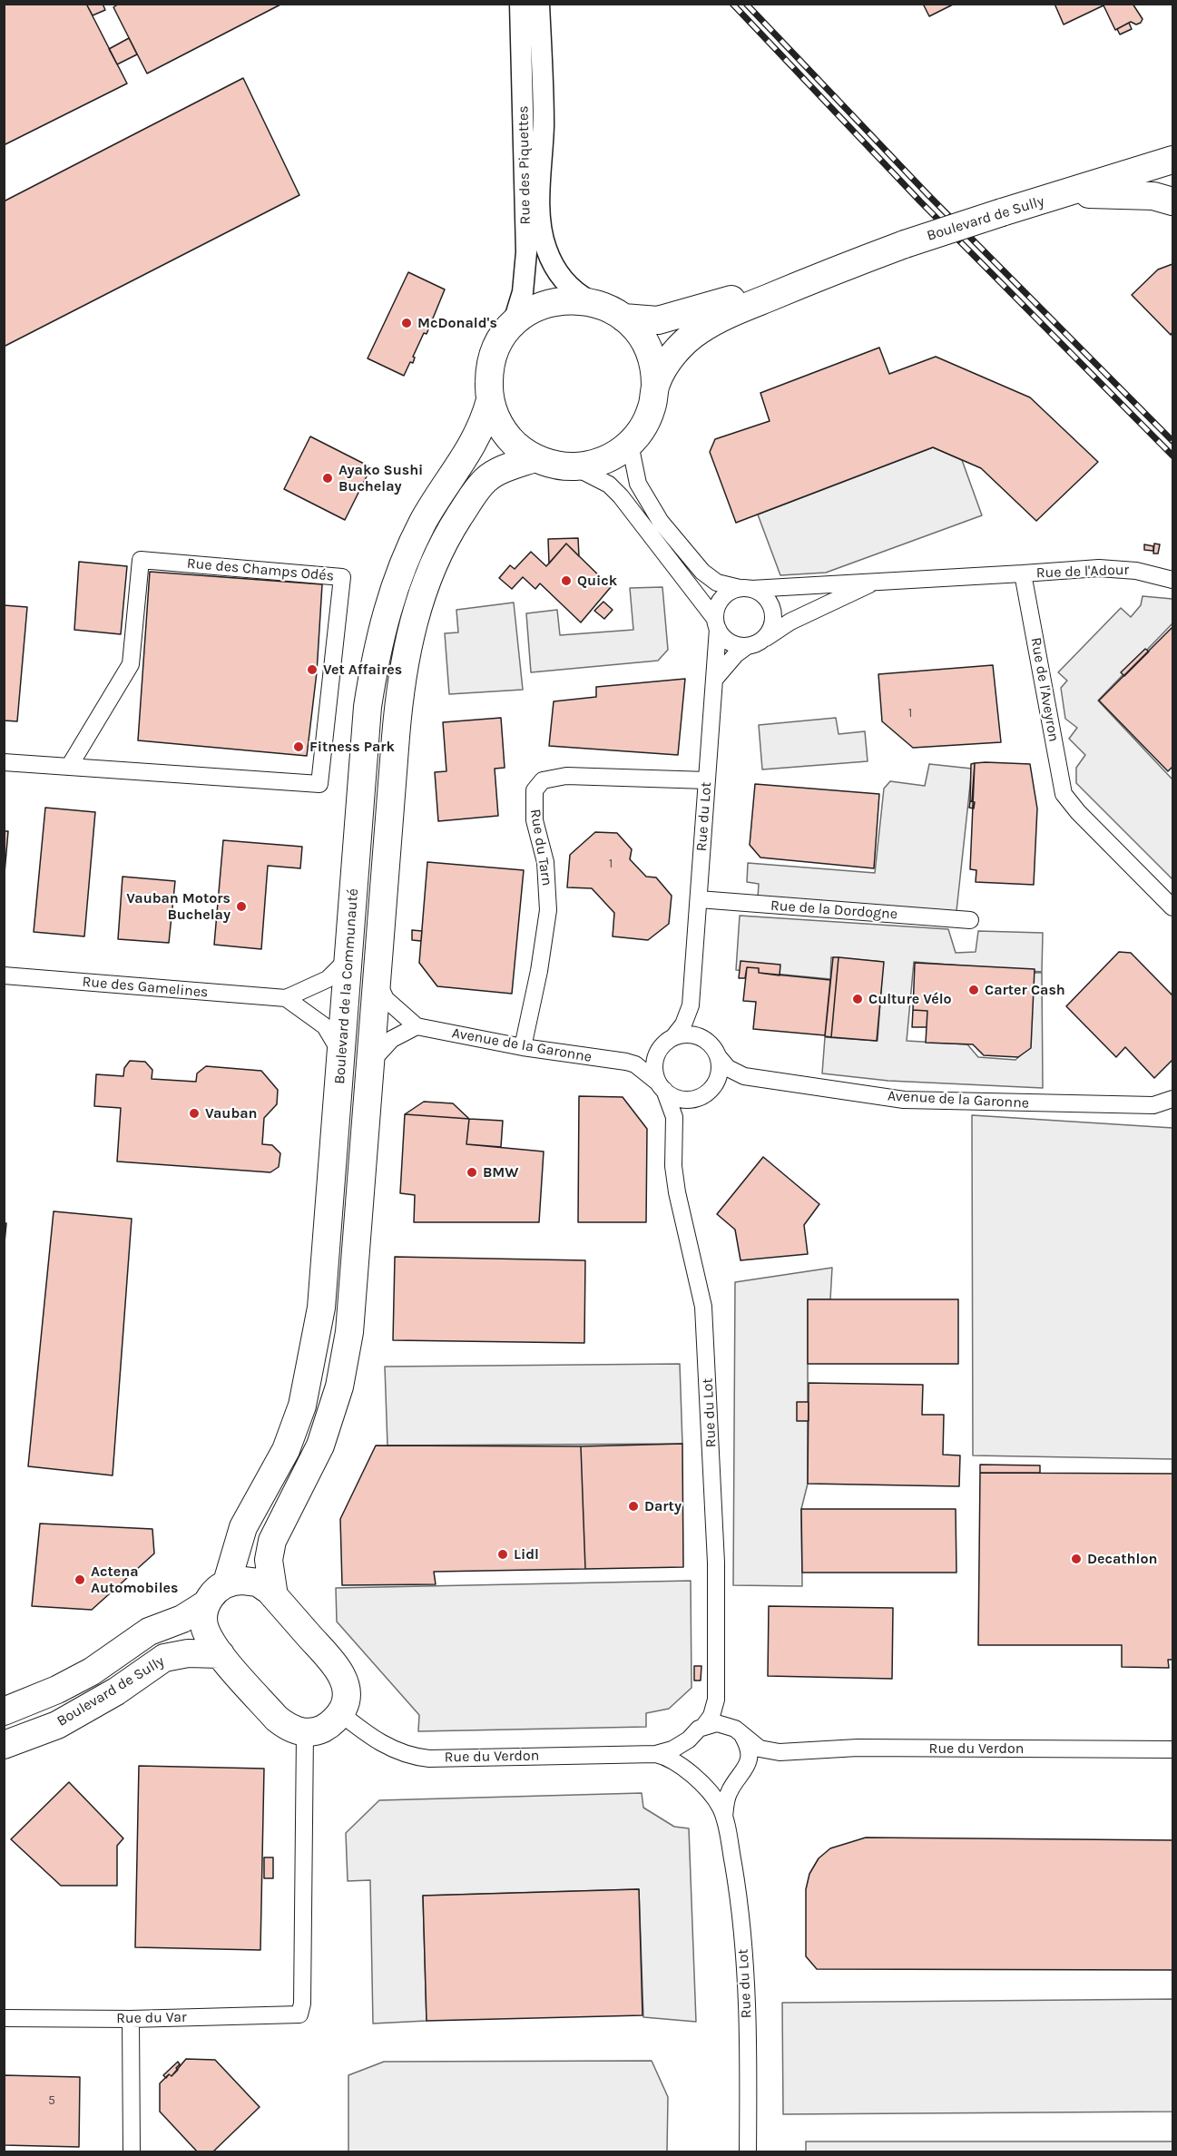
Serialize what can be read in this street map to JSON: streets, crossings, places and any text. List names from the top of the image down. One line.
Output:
{"streets":{"main road":["Boulevard de Sully","Boulevard de la Communauté"],"street":["Rue des Piquettes","Rue des Champs Odés","Rue de l'Adour","Rue de l'Aveyron","Rue du Lot","Rue du Tarn","Rue de la Dordogne","Rue des Gamelines","Avenue de la Garonne","Rue du Verdon","Rue du Var"]},"crossings":[["Rue des Piquettes","Boulevard de la Communauté"],["Boulevard de Sully","Boulevard de la Communauté"],["Rue de l'Adour","Rue de l'Aveyron"],["Rue du Lot","Rue du Tarn"],["Rue du Lot","Rue de la Dordogne"],["Rue du Tarn","Avenue de la Garonne"],["Boulevard de la Communauté","Rue des Gamelines"]],"places":["McDonald's","Ayako Sushi Buchelay","Quick","Vet Affaires","Fitness Park","Vauban Motors Buchelay","Carter Cash","Culture Vélo","Vauban","BMW","Darty","Lidl","Decathlon","Actena Automobiles"],"house_numbers":["1","1","5"]}
